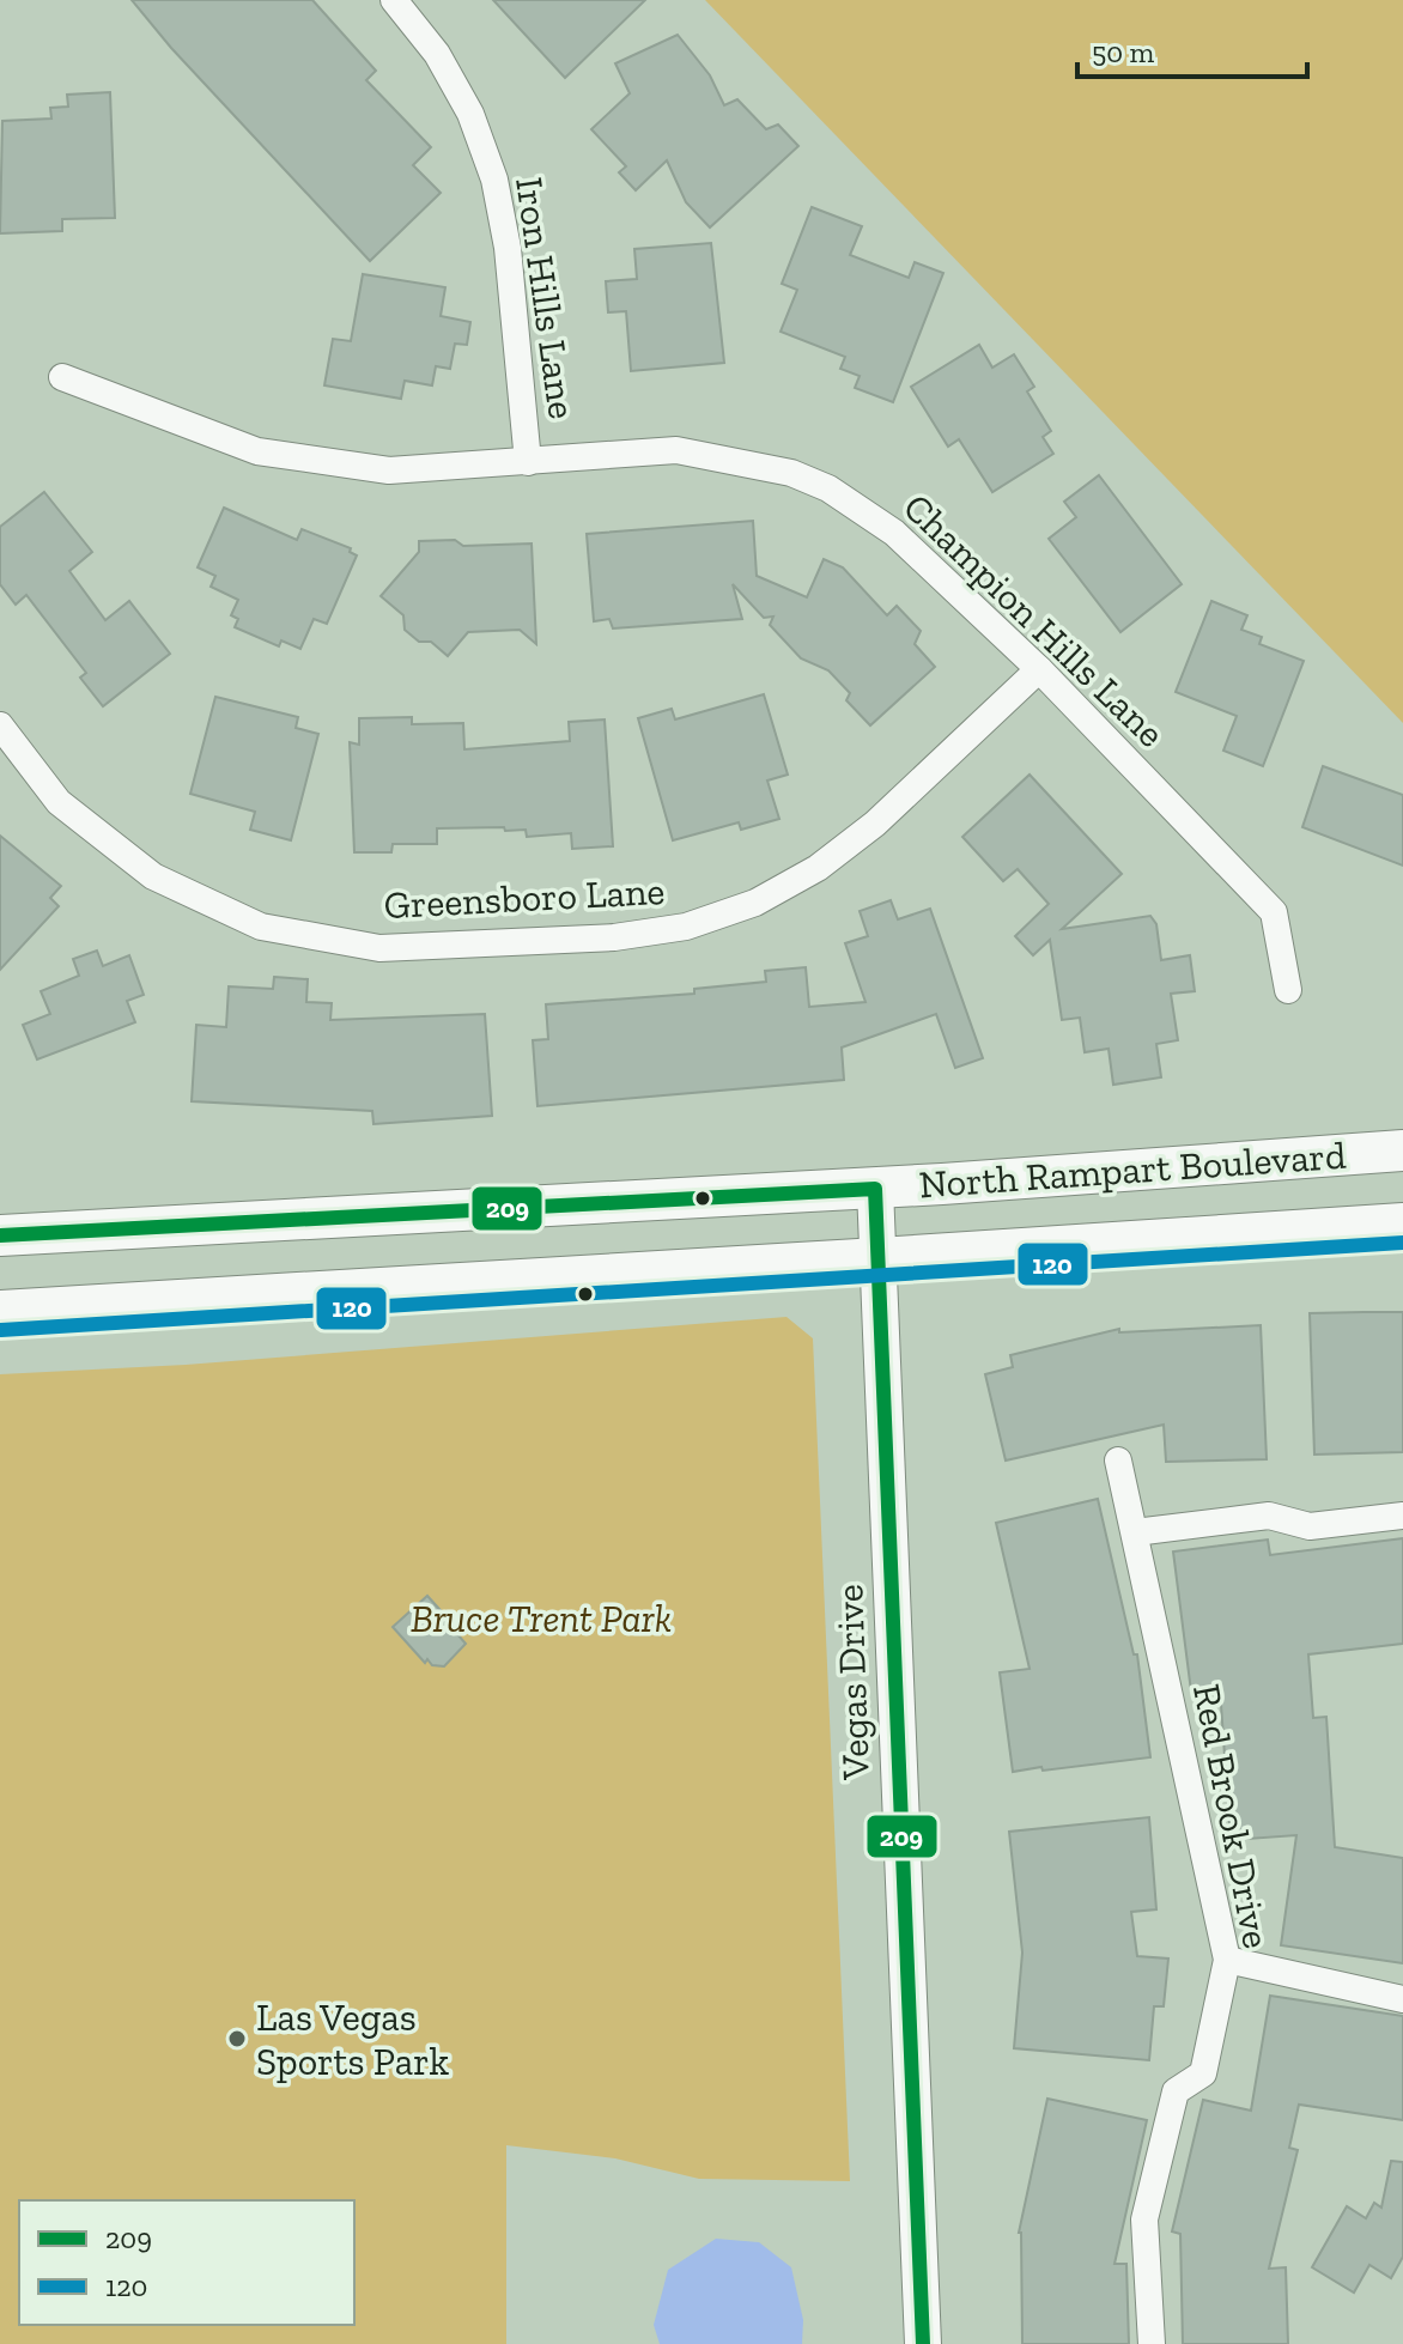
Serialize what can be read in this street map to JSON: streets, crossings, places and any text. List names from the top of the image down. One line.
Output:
{"streets":{"main road":["North Rampart Boulevard","Vegas Drive"],"street":["Iron Hills Lane","Champion Hills Lane","Greensboro Lane","Red Brook Drive"]},"crossings":[["Iron Hills Lane","Champion Hills Lane"],["Champion Hills Lane","Greensboro Lane"],["North Rampart Boulevard","Vegas Drive"]],"parks":["Bruce Trent Park"],"places":["Las Vegas Sports Park"],"lines":["transit line 209","transit line 120"],"legend":["209","120"],"scale_bar":"50 m"}
